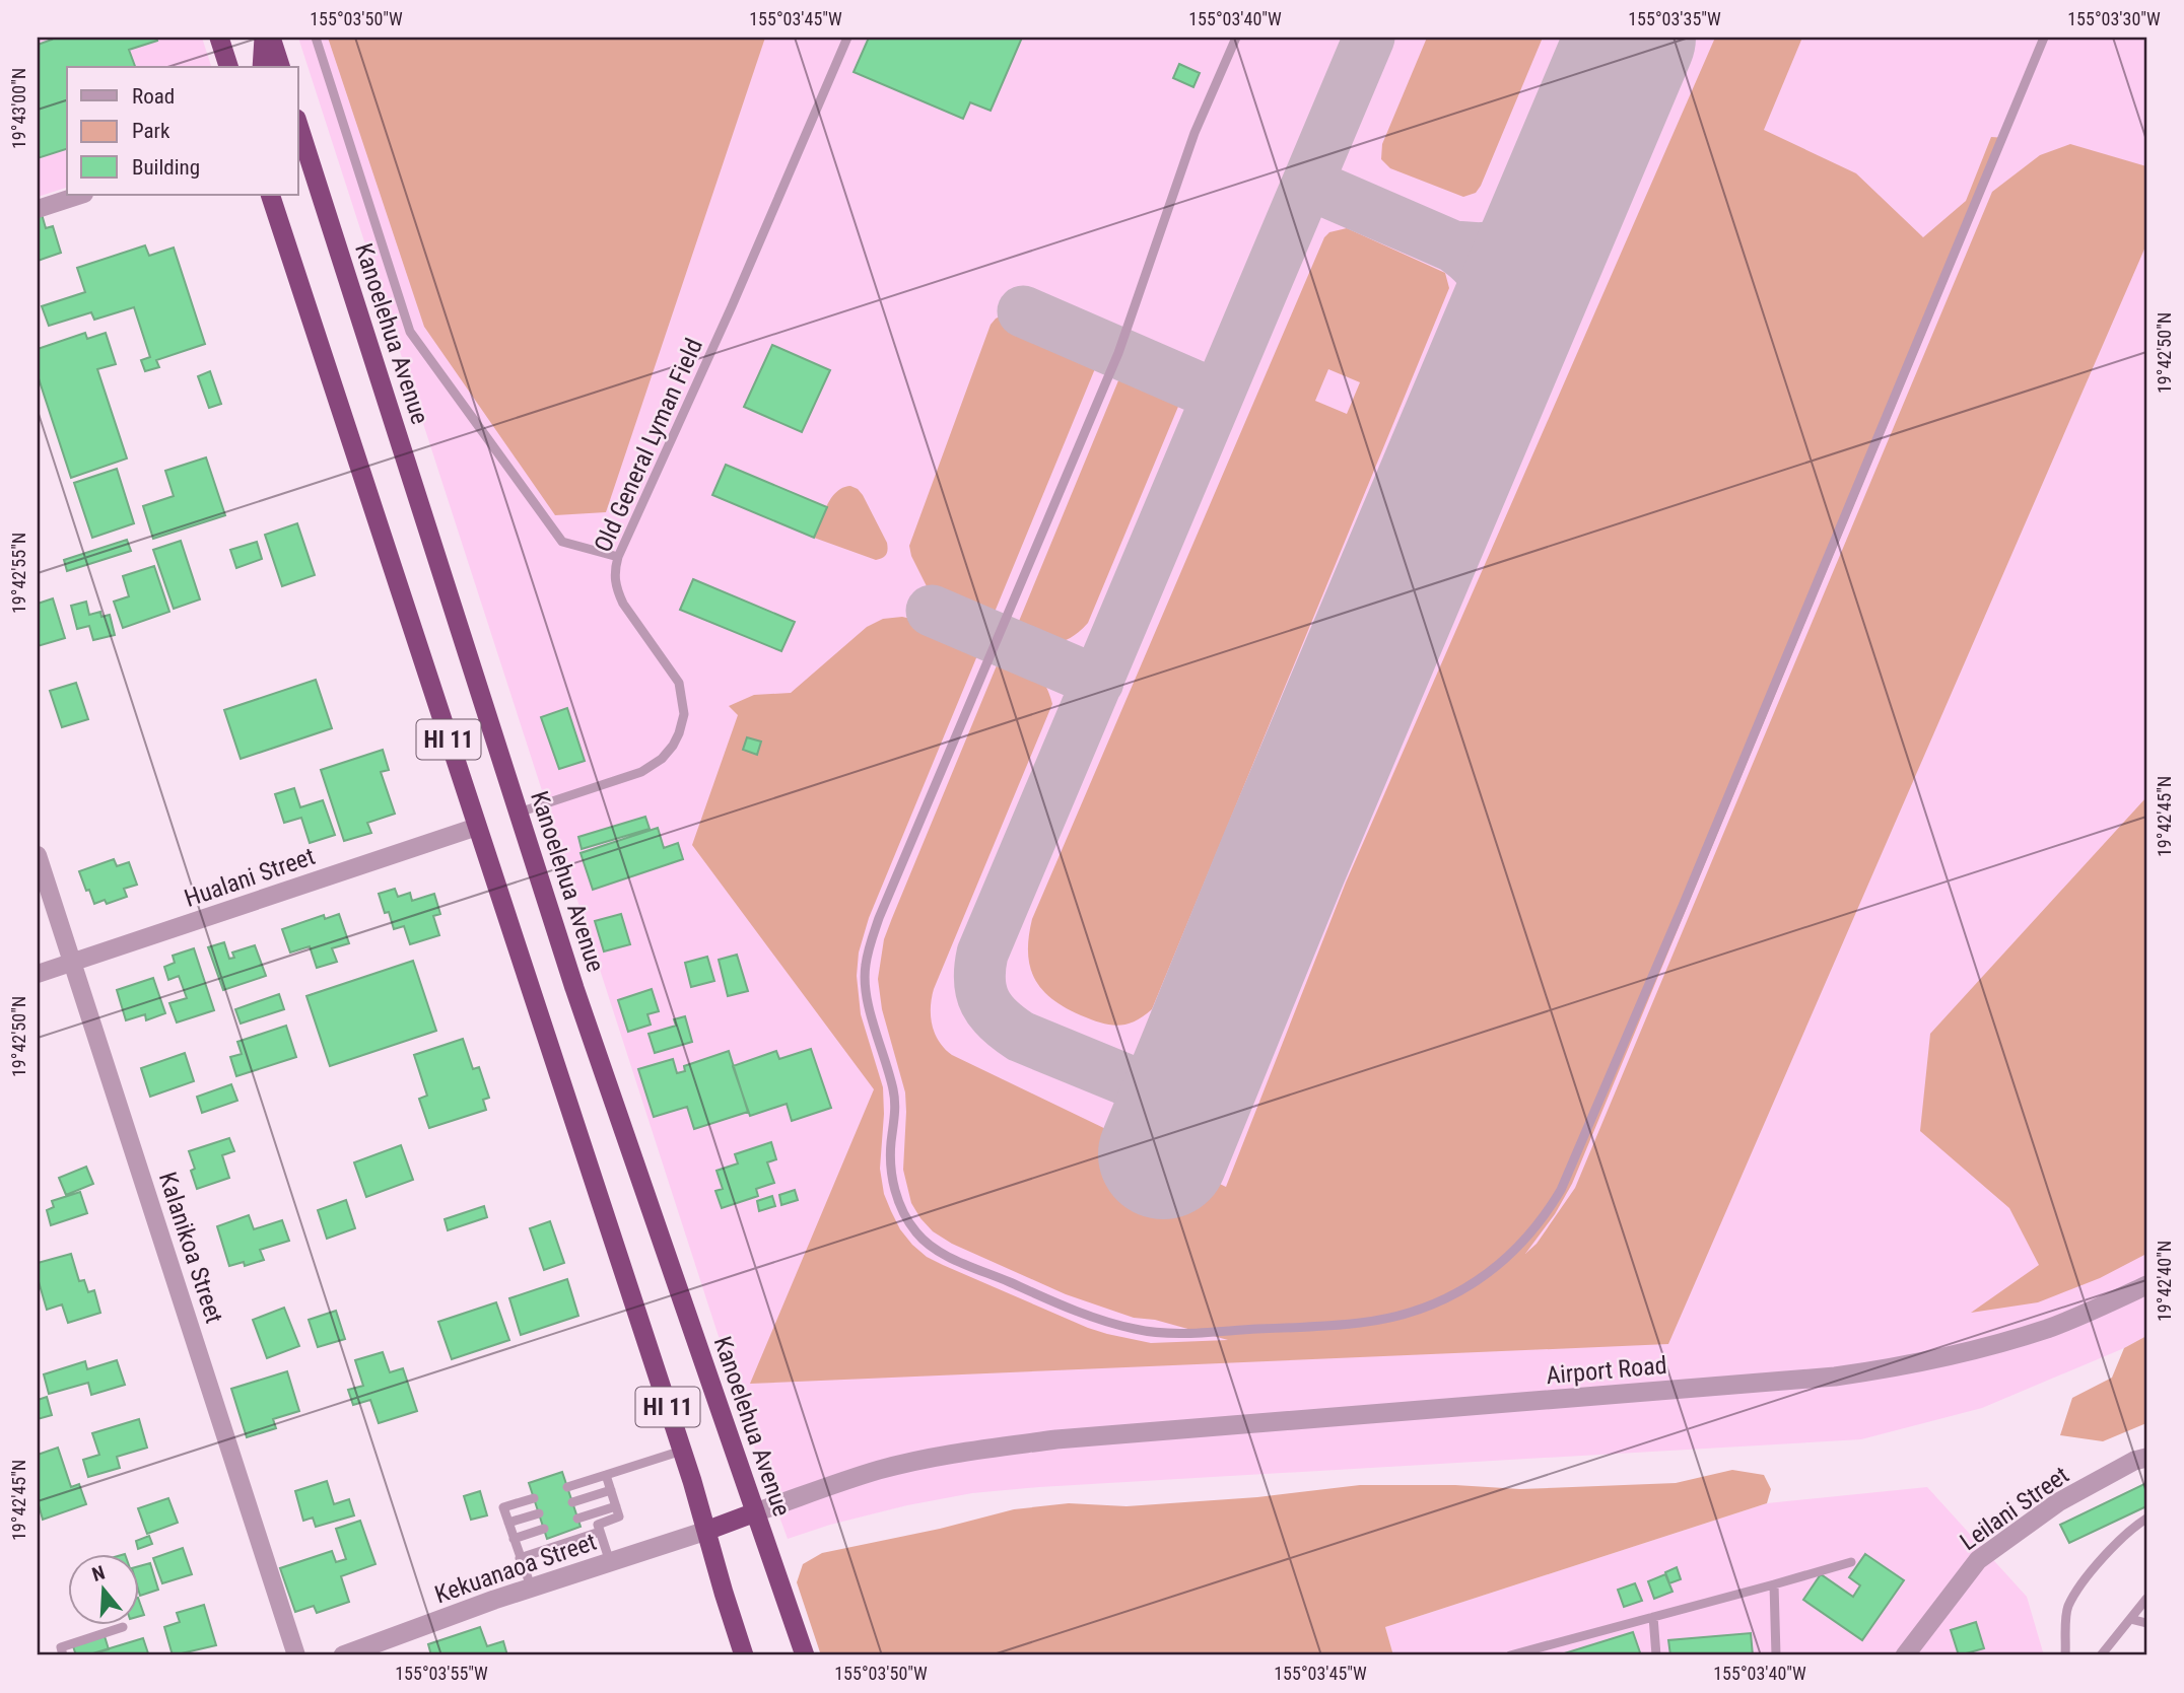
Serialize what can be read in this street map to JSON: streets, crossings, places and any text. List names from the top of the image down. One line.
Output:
{"streets":{"highway":["Kanoelehua Avenue","HI 11"],"street":["Hualani Street","Kalanikoa Street","Airport Road","Leilani Street","Kekuanaoa Street"],"lane":["Old General Lyman Field"]},"crossings":[["Kanoelehua Avenue","Old General Lyman Field"],["Kanoelehua Avenue","Airport Road"],["HI 11","Hualani Street"],["HI 11","Kekuanaoa Street"],["Hualani Street","Kalanikoa Street"]],"legend":["Road","Park","Building"],"north":"top","coordinates":["155°03'50\"W","155°03'45\"W","155°03'40\"W","155°03'35\"W","155°03'30\"W","19°43'00\"N","19°42'50\"N","19°42'55\"N","19°42'45\"N","19°42'40\"N","155°03'55\"W"]}
